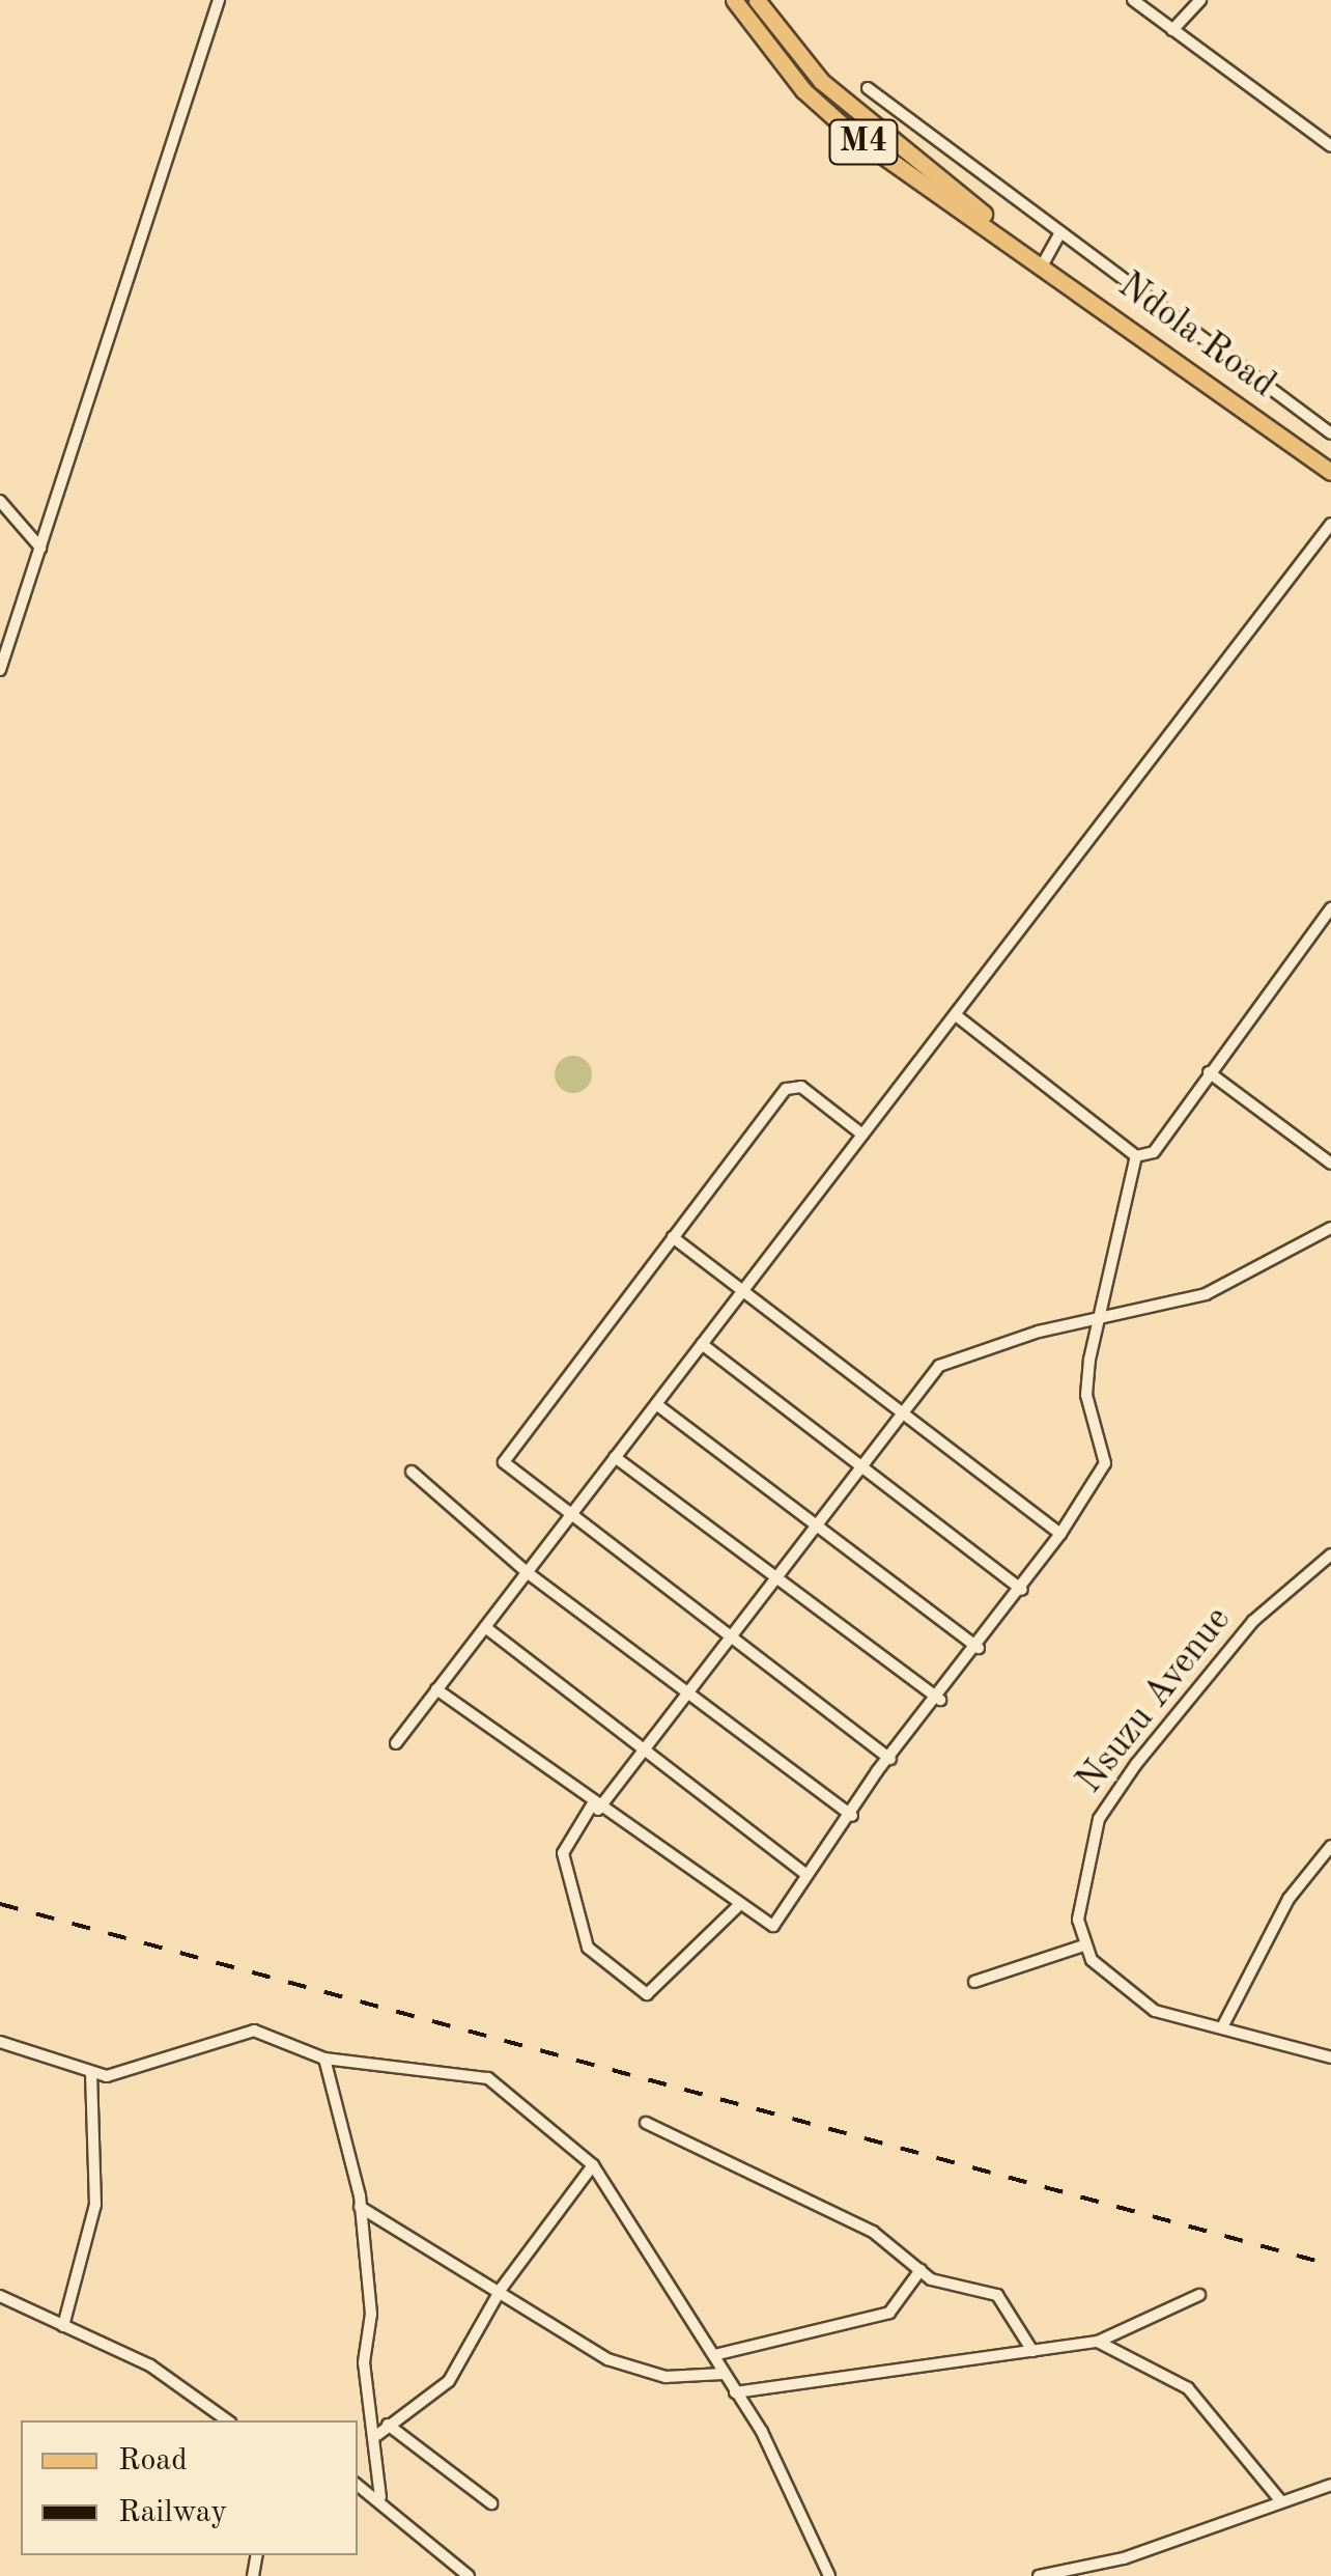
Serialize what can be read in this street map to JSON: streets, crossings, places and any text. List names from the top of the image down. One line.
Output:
{"streets":{"main road":["M4","Ndola Road"],"street":["Nsuzu Avenue"]},"crossings":[["M4","Ndola Road"]],"legend":["Road","Railway"]}
